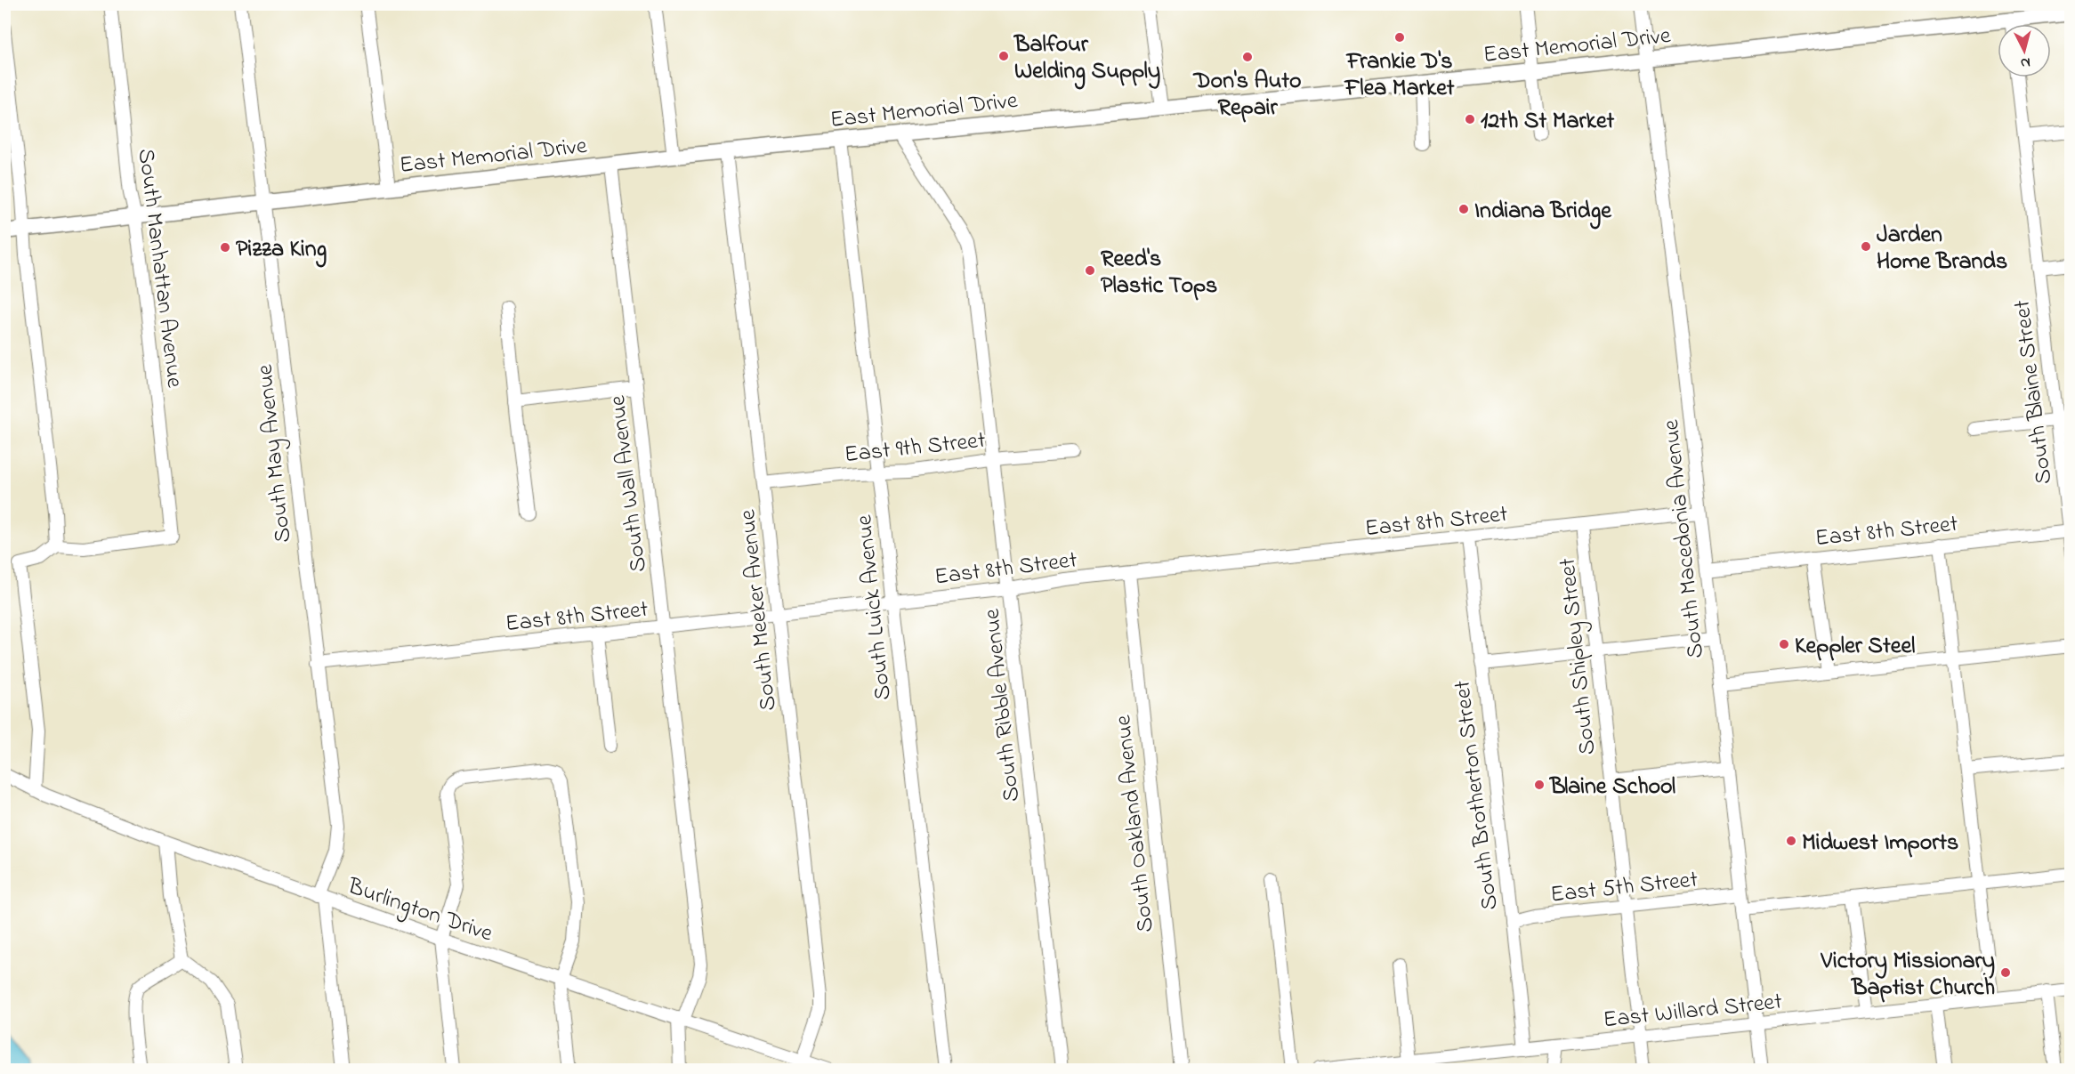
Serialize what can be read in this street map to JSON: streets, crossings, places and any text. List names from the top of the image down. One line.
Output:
{"streets":{"main road":["East Memorial Drive"],"street":["South Manhattan Avenue","South Blaine Street","East 9th Street","South May Avenue","South Wall Avenue","East 8th Street","South Macedonia Avenue","South Luick Avenue","South Meeker Avenue","South Shipley Street","South Ribble Avenue","South Brotherton Street","South Oakland Avenue","East 5th Street","Burlington Drive","East Willard Street"]},"crossings":[["East Memorial Drive","South Manhattan Avenue"],["East Memorial Drive","South May Avenue"],["East Memorial Drive","South Wall Avenue"],["East Memorial Drive","South Macedonia Avenue"],["East Memorial Drive","South Luick Avenue"],["East Memorial Drive","South Meeker Avenue"],["East Memorial Drive","South Ribble Avenue"],["South Blaine Street","East 8th Street"],["East 9th Street","South Luick Avenue"],["East 9th Street","South Meeker Avenue"],["East 9th Street","South Ribble Avenue"],["South May Avenue","East 8th Street"],["South May Avenue","Burlington Drive"],["South Wall Avenue","East 8th Street"],["South Wall Avenue","Burlington Drive"],["East 8th Street","South Macedonia Avenue"],["East 8th Street","South Luick Avenue"],["East 8th Street","South Meeker Avenue"],["East 8th Street","South Shipley Street"],["East 8th Street","South Ribble Avenue"],["East 8th Street","South Brotherton Street"],["East 8th Street","South Oakland Avenue"],["South Macedonia Avenue","East 5th Street"],["South Macedonia Avenue","East Willard Street"],["South Meeker Avenue","Burlington Drive"],["South Shipley Street","East 5th Street"],["South Shipley Street","East Willard Street"],["South Brotherton Street","East 5th Street"],["South Brotherton Street","East Willard Street"]],"places":["Frankie D's Flea Market","Balfour Welding Supply","Don's Auto Repair","12th St Market","Indiana Bridge","Jarden Home Brands","Pizza King","Reed's Plastic Tops","Keppler Steel","Blaine School","Midwest Imports","Victory Missionary Baptist Church"],"north":"bottom"}
